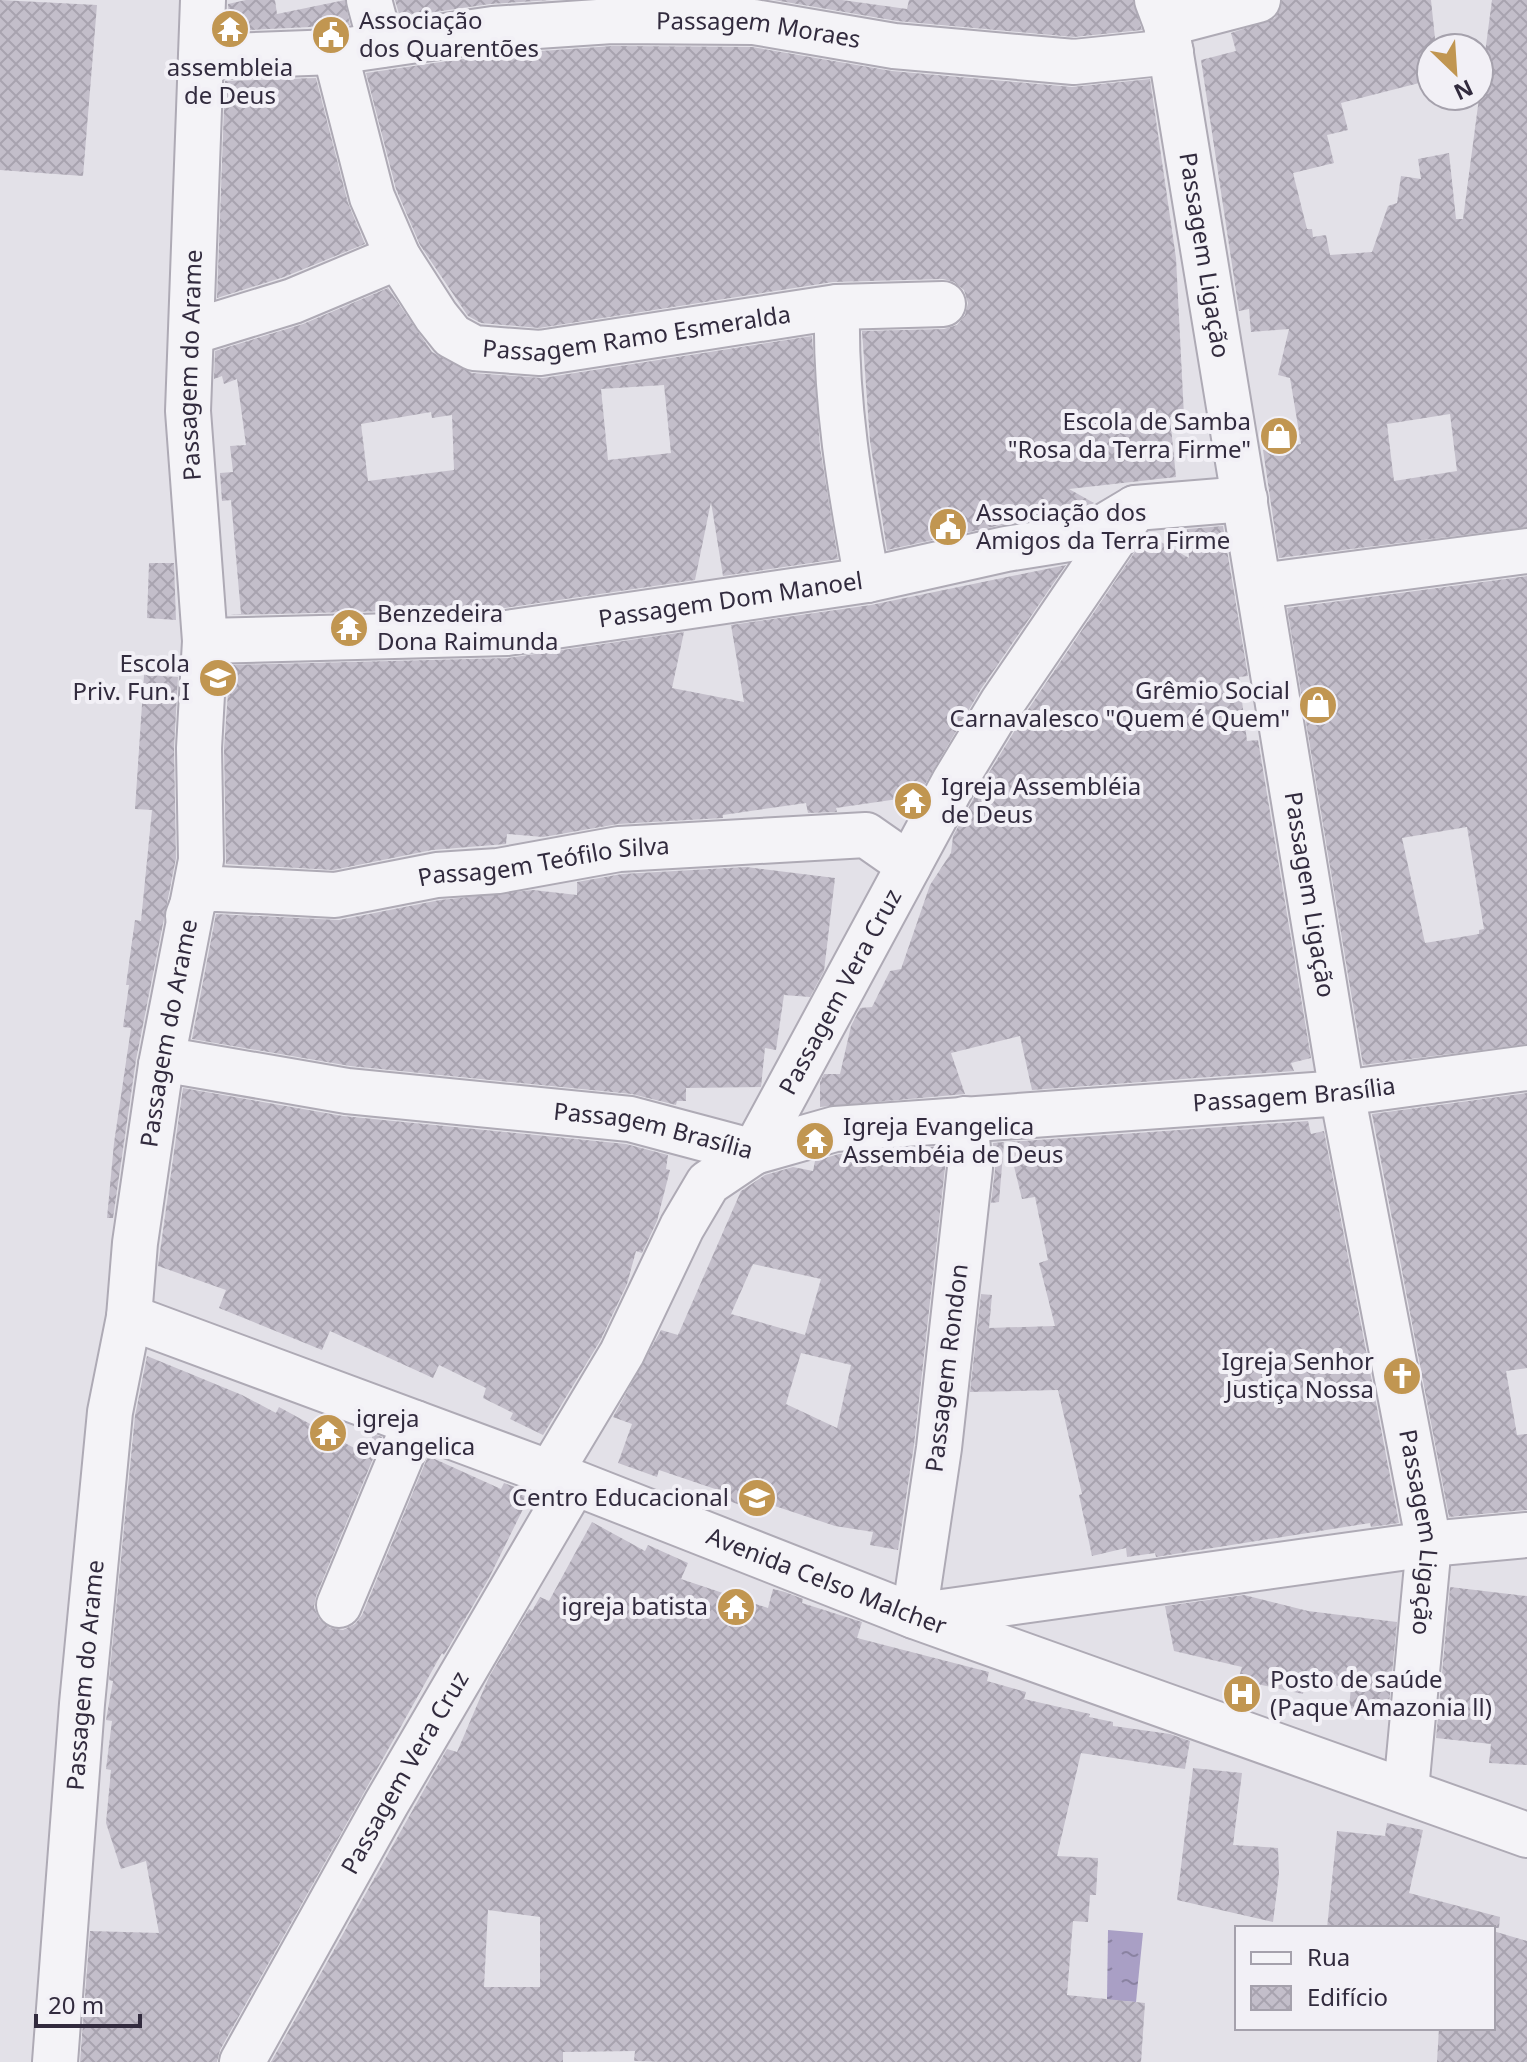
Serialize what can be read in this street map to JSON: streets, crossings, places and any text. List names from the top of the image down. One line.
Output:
{"streets":{"street":["Passagem Moraes","Passagem Ligação","Passagem Ramo Esmeralda","Passagem do Arame","Passagem Dom Manoel","Passagem Teófilo Silva","Passagem Vera Cruz","Passagem Brasília","Passagem Rondon","Avenida Celso Malcher"]},"crossings":[["Passagem Moraes","Passagem Ligação"],["Passagem Moraes","Passagem Ramo Esmeralda"],["Passagem Moraes","Passagem do Arame"],["Passagem Ligação","Passagem Dom Manoel"],["Passagem Ligação","Passagem Brasília"],["Passagem Ligação","Avenida Celso Malcher"],["Passagem do Arame","Passagem Dom Manoel"],["Passagem do Arame","Passagem Teófilo Silva"],["Passagem do Arame","Passagem Brasília"],["Passagem do Arame","Avenida Celso Malcher"],["Passagem Dom Manoel","Passagem Vera Cruz"],["Passagem Teófilo Silva","Passagem Vera Cruz"],["Passagem Vera Cruz","Passagem Brasília"],["Passagem Vera Cruz","Avenida Celso Malcher"],["Passagem Brasília","Passagem Rondon"],["Passagem Rondon","Avenida Celso Malcher"]],"places":{"temple":["assembleia de Deus","Benzedeira Dona Raimunda","Igreja Assembléia de Deus","Igreja Evangelica Assembéia de Deus","igreja evangelica","igreja batista"],"public building":["Associação dos Quarentões","Associação dos Amigos da Terra Firme"],"shop":["Escola de Samba \"Rosa da Terra Firme\"","Grêmio Social Carnavalesco \"Quem é Quem\""],"school or university":["Escola Priv. Fun. I","Centro Educacional"],"church":["Igreja Senhor Justiça Nossa"],"hospital":["Posto de saúde (Paque Amazonia ll)"]},"legend":["Rua","Edifício"],"scale_bar":"20 m","north":"bottom right"}
